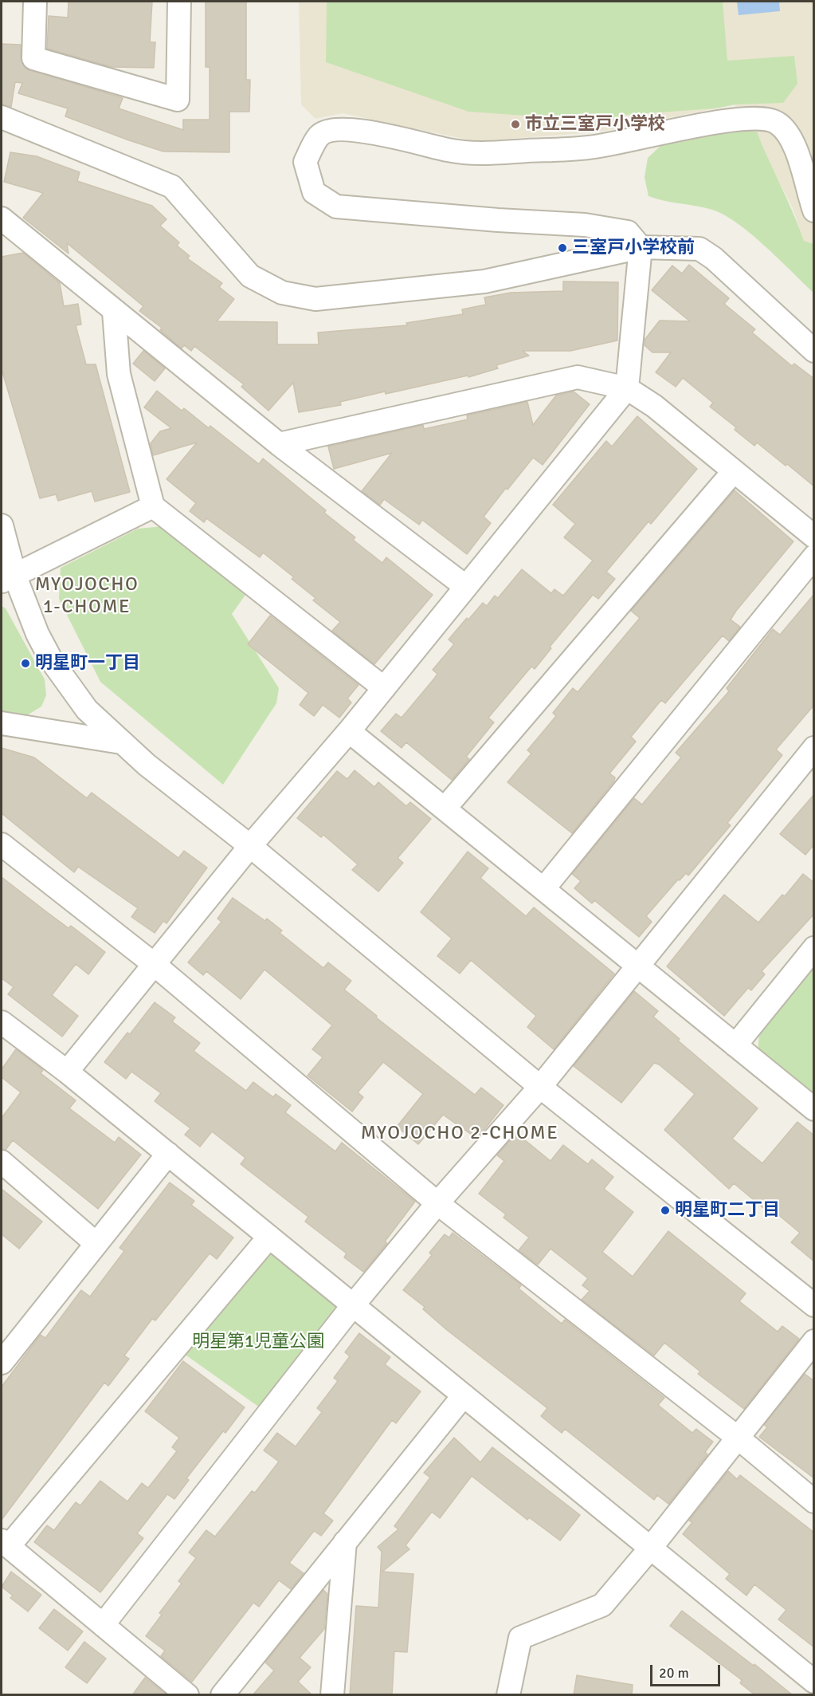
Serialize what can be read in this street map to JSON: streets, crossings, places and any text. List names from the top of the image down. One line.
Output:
{"districts":["MYOJOCHO 1-CHOME","MYOJOCHO 2-CHOME"],"parks":["明星第1児童公園"],"places":["市立三室戸小学校","三室戸小学校前","明星町一丁目","明星町二丁目"],"scale_bar":"20 m"}
